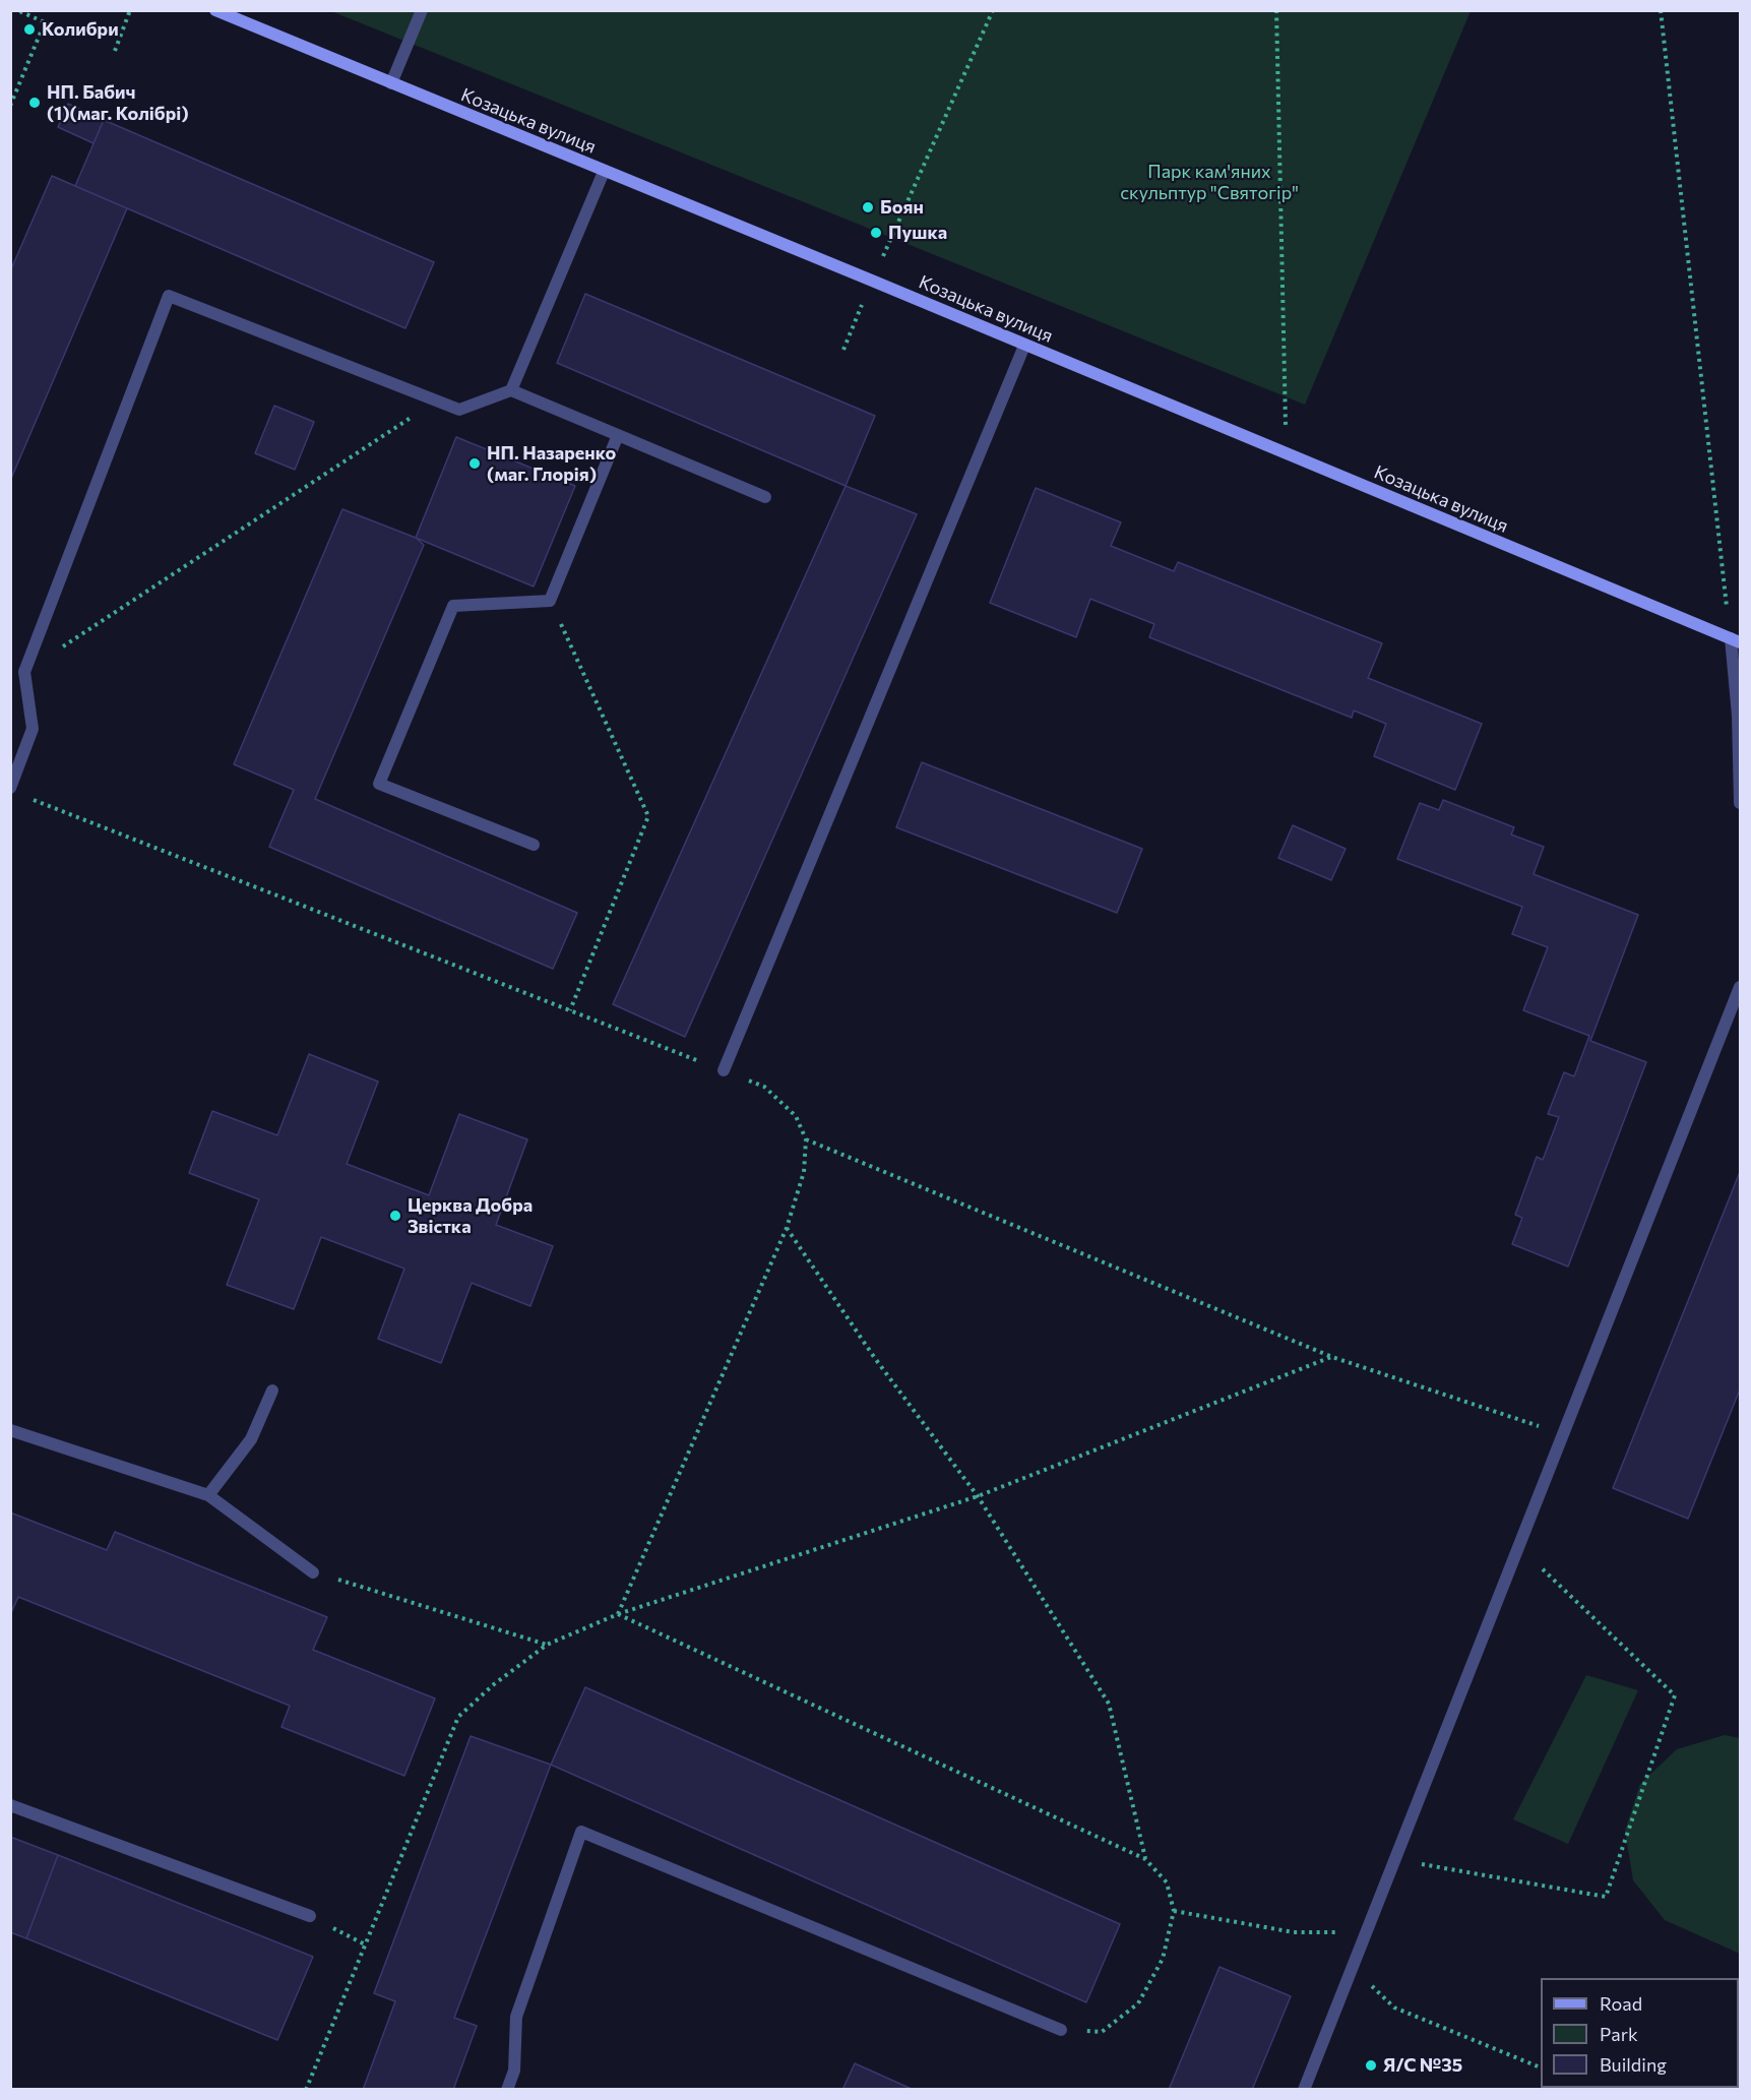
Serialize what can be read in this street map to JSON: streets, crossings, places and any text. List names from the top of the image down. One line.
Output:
{"streets":{"street":["Козацька вулиця"]},"parks":["Парк кам'яних скульптур \"Святогір\""],"places":["Колибри","НП. Бабич (1)(маг. Колібрі)","Боян","Пушка","НП. Назаренко (маг. Глорія)","Церква Добра Звістка","Я/С №35"],"legend":["Road","Park","Building"]}
